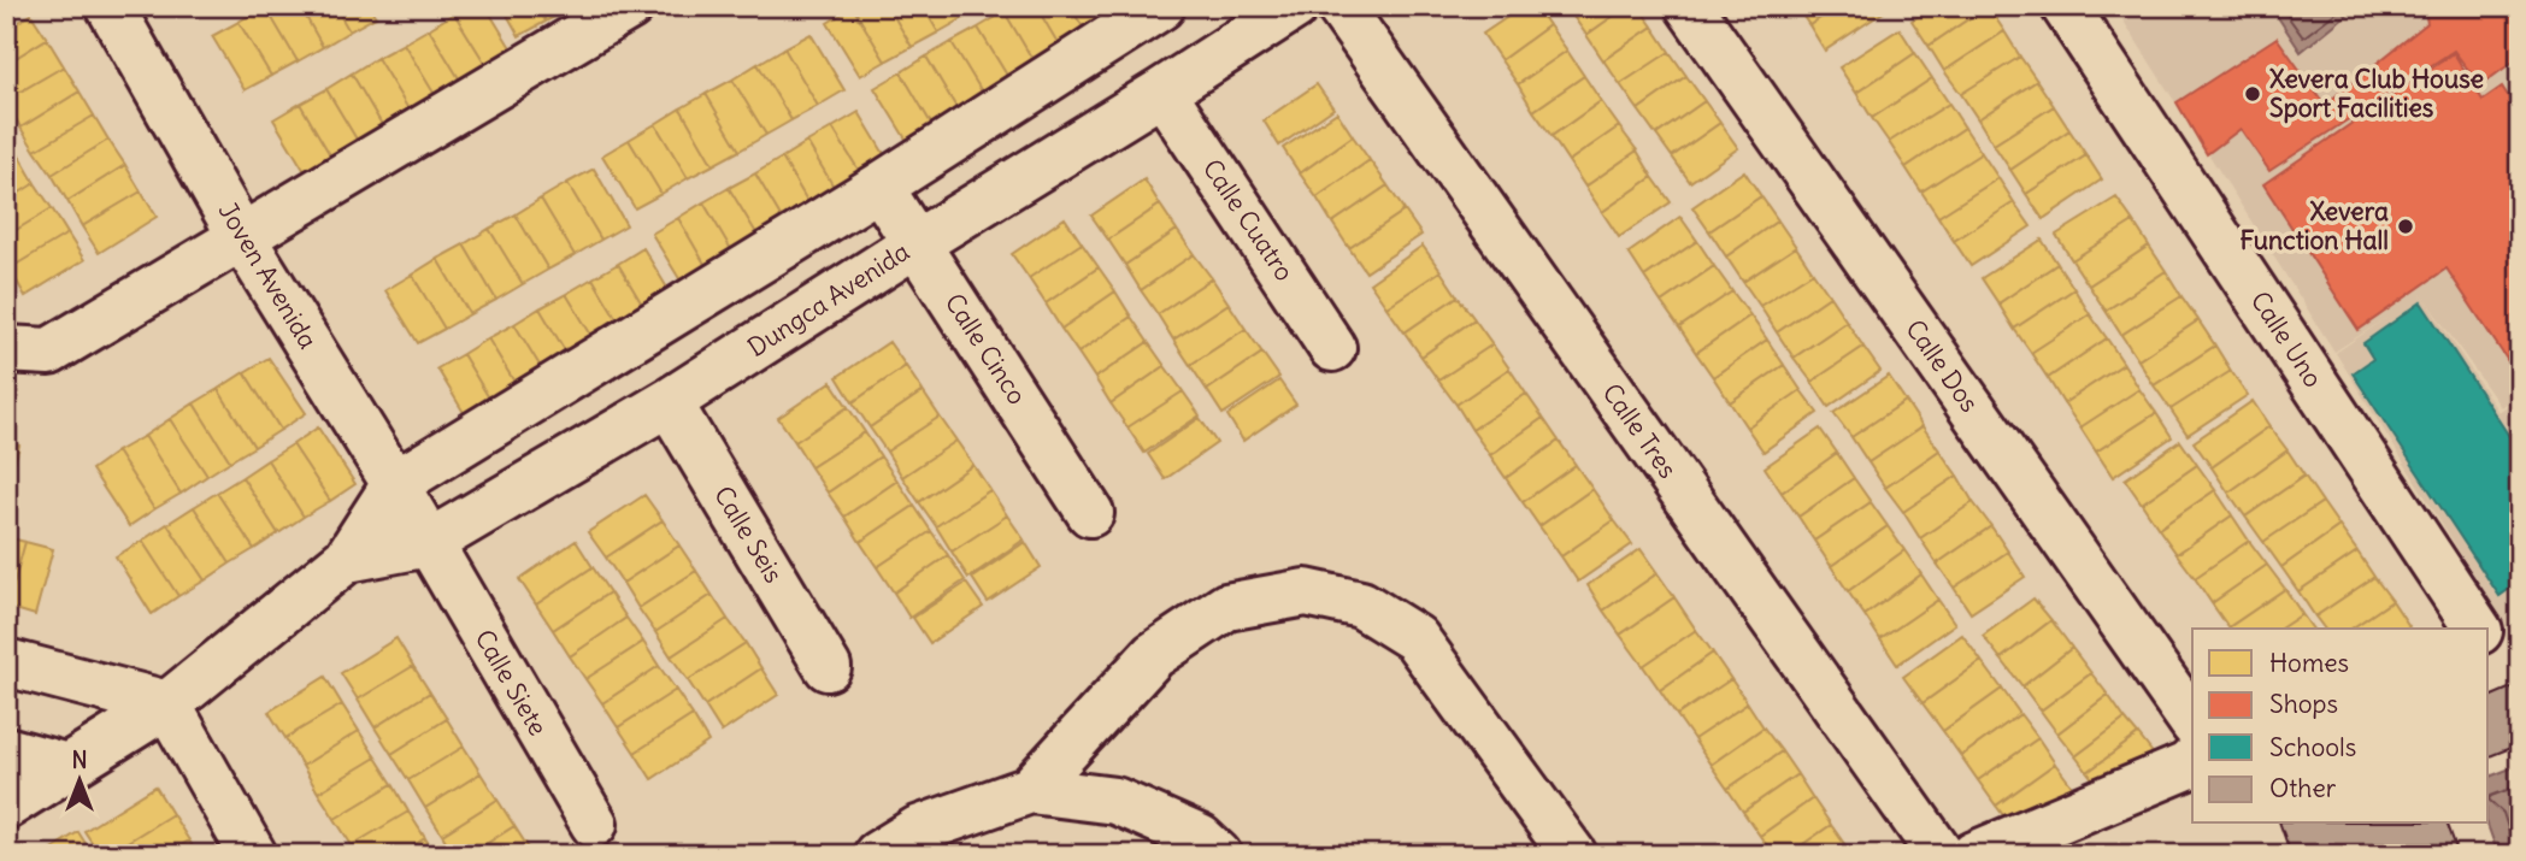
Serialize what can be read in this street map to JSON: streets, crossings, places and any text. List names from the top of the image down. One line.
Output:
{"streets":{"street":["Calle Cuatro","Joven Avenida","Dungca Avenida","Calle Uno","Calle Cinco","Calle Dos","Calle Tres","Calle Seis","Calle Siete"]},"crossings":[["Calle Cuatro","Dungca Avenida"],["Joven Avenida","Dungca Avenida"],["Joven Avenida","Calle Siete"],["Dungca Avenida","Calle Cinco"],["Dungca Avenida","Calle Seis"],["Dungca Avenida","Calle Siete"]],"places":["Xevera Club House Sport Facilities","Xevera Function Hall"],"legend":["Homes","Shops","Schools","Other"],"north":"top"}
